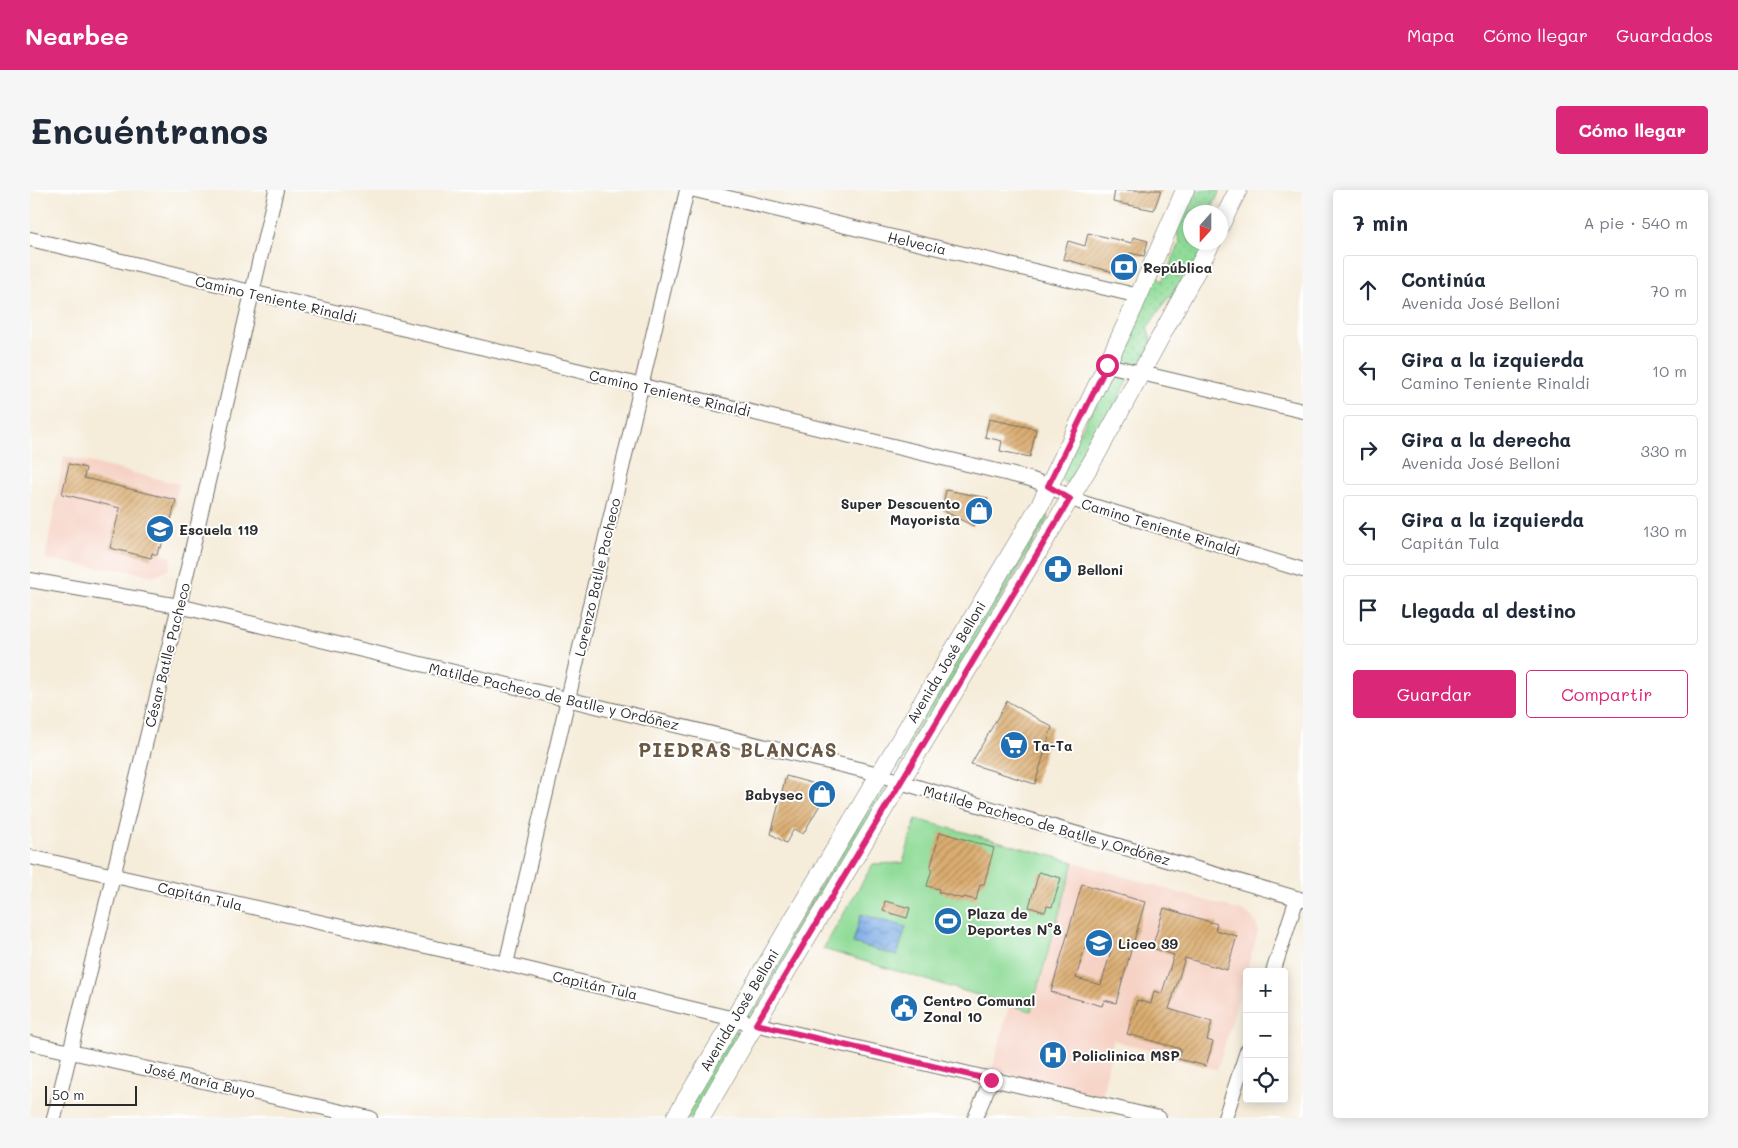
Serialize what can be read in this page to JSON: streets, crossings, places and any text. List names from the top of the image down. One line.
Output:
{"streets":{"main road":["Avenida José Belloni"],"street":["Helvecia","Camino Teniente Rinaldi","Lorenzo Batlle Pacheco","César Batlle Pacheco","Matilde Pacheco de Batlle y Ordóñez","Capitán Tula","José María Buyo"]},"crossings":[["Helvecia","Avenida José Belloni"],["Camino Teniente Rinaldi","Lorenzo Batlle Pacheco"],["Camino Teniente Rinaldi","César Batlle Pacheco"],["Camino Teniente Rinaldi","Avenida José Belloni"],["Lorenzo Batlle Pacheco","Matilde Pacheco de Batlle y Ordóñez"],["Lorenzo Batlle Pacheco","Capitán Tula"],["César Batlle Pacheco","Matilde Pacheco de Batlle y Ordóñez"],["César Batlle Pacheco","Capitán Tula"],["César Batlle Pacheco","José María Buyo"],["Avenida José Belloni","Matilde Pacheco de Batlle y Ordóñez"],["Avenida José Belloni","Capitán Tula"]],"districts":["PIEDRAS BLANCAS"],"places":{"bank":["República"],"shop":["Super Descuento Mayorista","Babysec"],"school or university":["Escuela 119","Liceo 39"],"pharmacy":["Belloni"],"supermarket":["Ta-Ta"],"sports":["Plaza de Deportes N°8"],"public building":["Centro Comunal Zonal 10"],"hospital":["Policlinica MSP"]},"scale_bar":"50 m","north":"bottom","page":{"header":"Nearbee","nav":["Mapa","Cómo llegar","Guardados"],"buttons":["Cómo llegar",["Guardar","Compartir"]],"title":"Encuéntranos","heading":["7 min","A pie · 540 m"],"list":[["Continúa","Avenida José Belloni","70 m"],["Gira a la izquierda","Camino Teniente Rinaldi","10 m"],["Gira a la derecha","Avenida José Belloni","330 m"],["Gira a la izquierda","Capitán Tula","130 m"],"Llegada al destino"],"map_buttons":["+","−"],"scale":"50 m"}}
